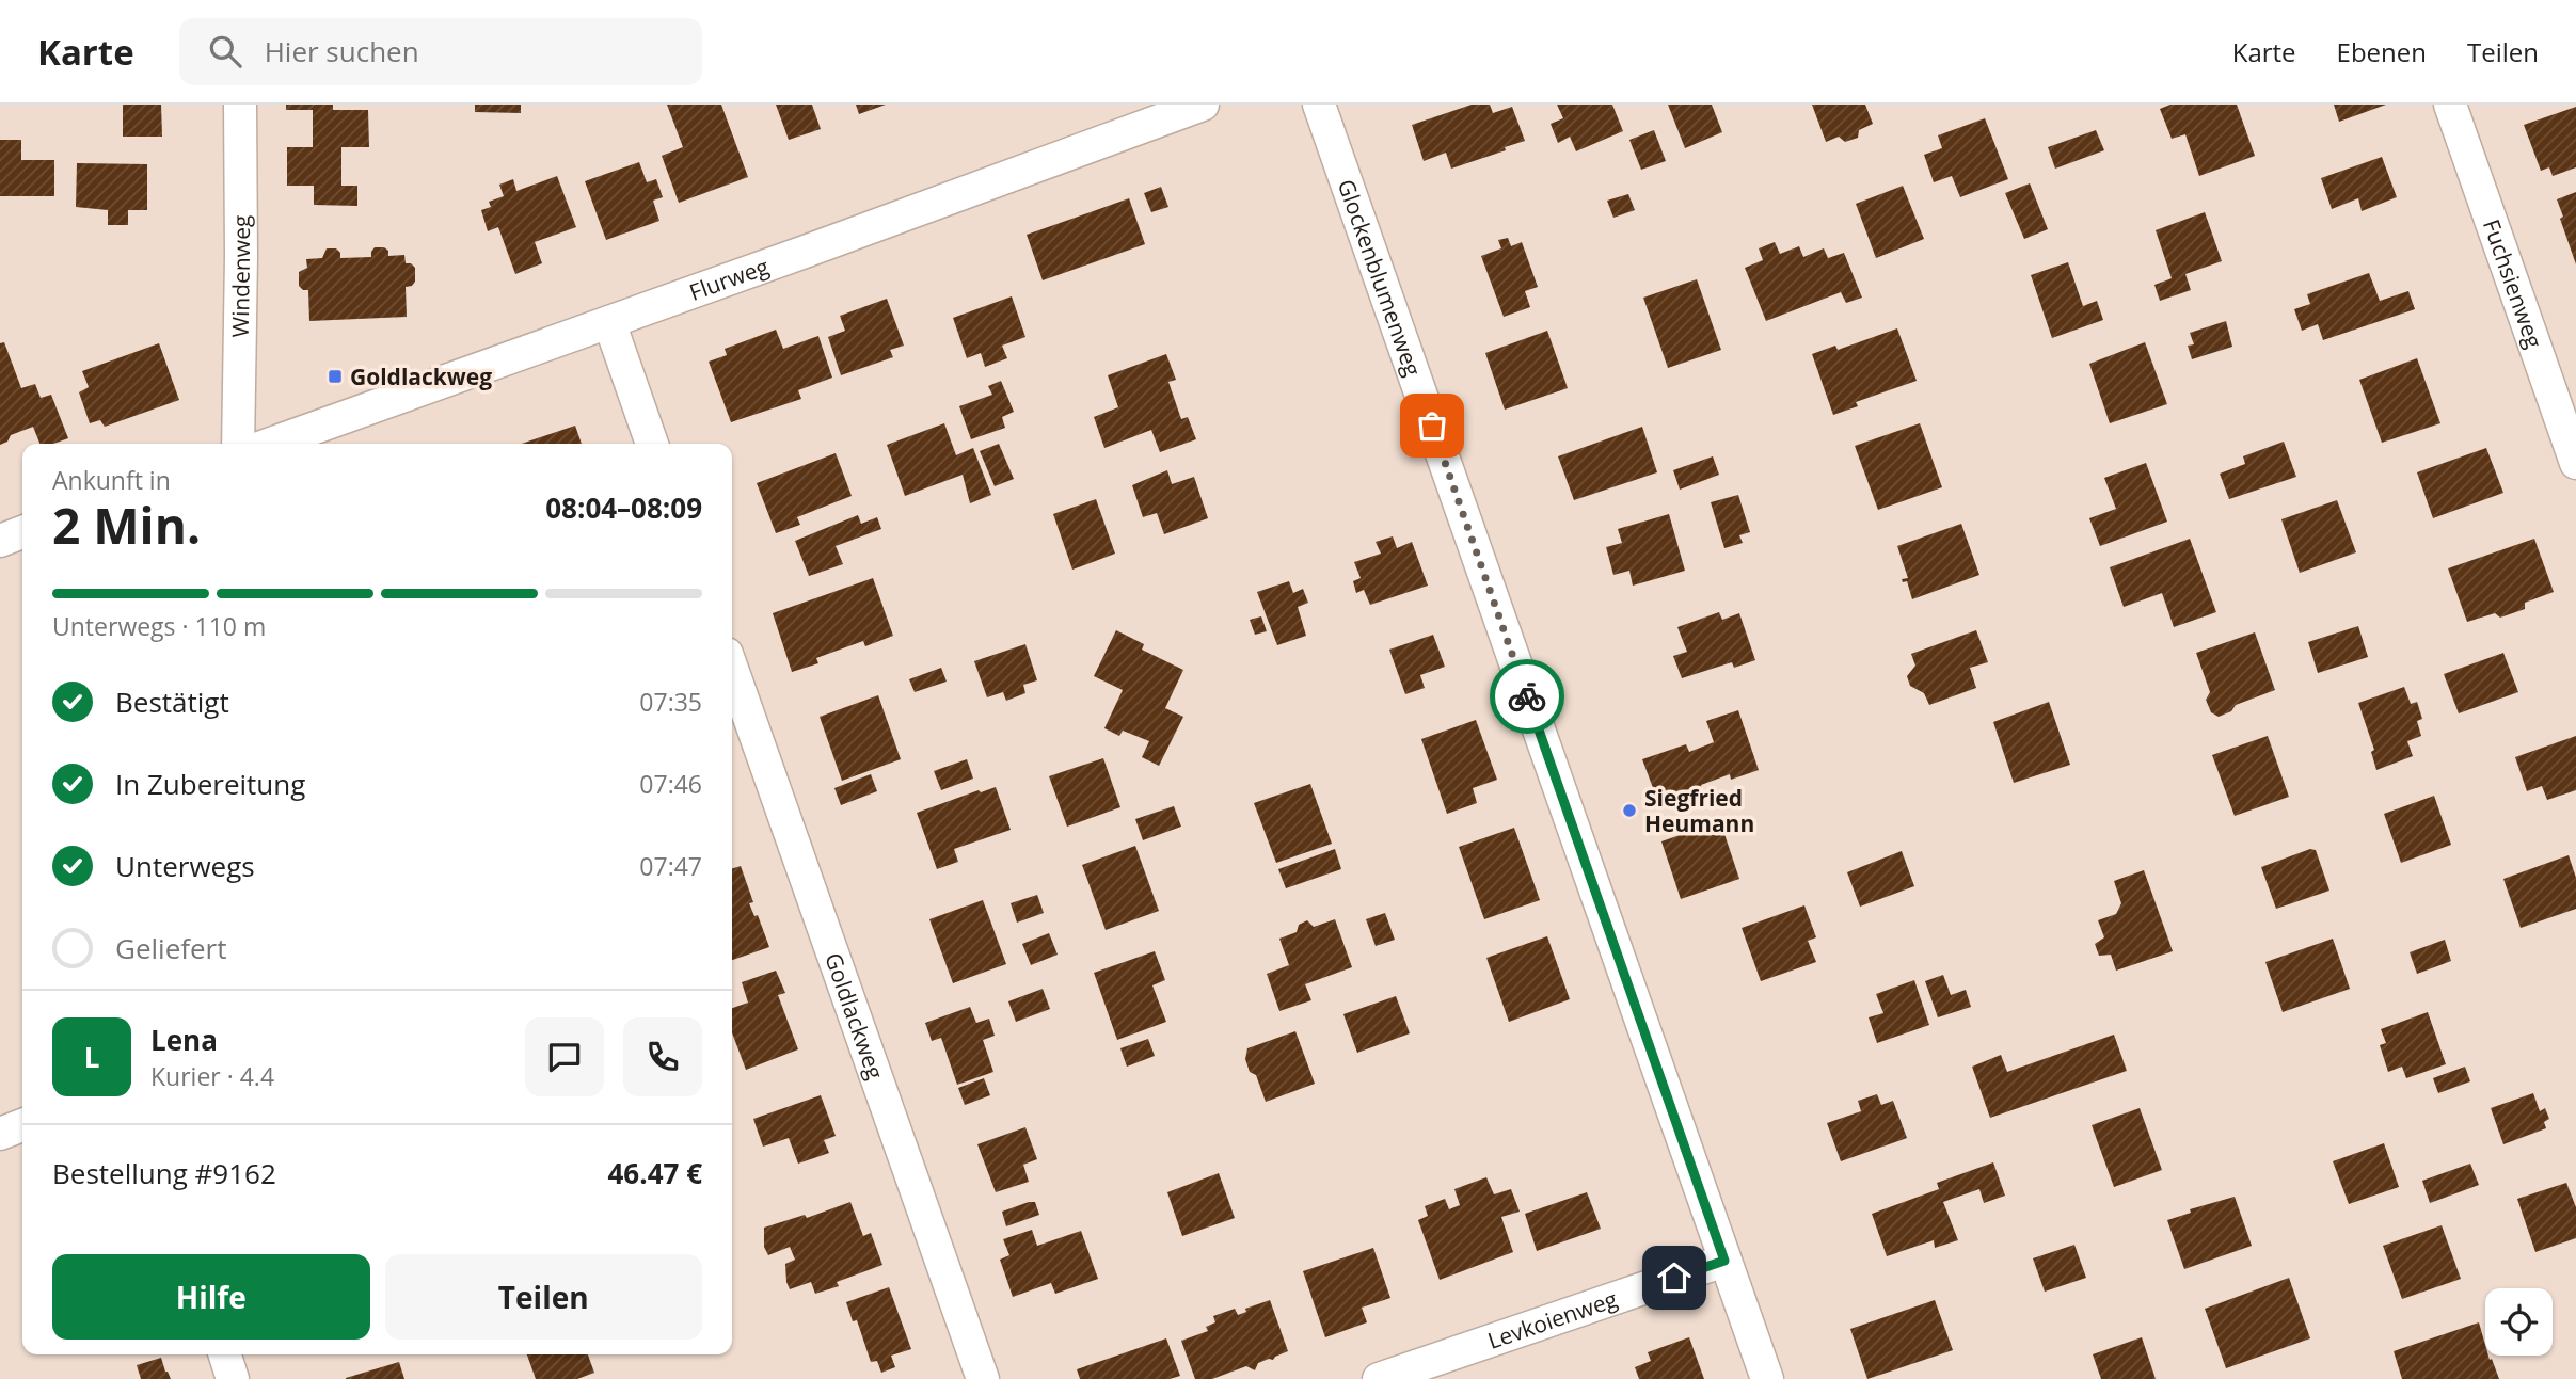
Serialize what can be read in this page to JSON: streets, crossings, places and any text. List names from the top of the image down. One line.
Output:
{"streets":{"street":["Windenweg","Glockenblumenweg","Flurweg","Fuchsienweg","Goldlackweg","Levkoienweg"]},"crossings":[["Glockenblumenweg","Levkoienweg"]],"places":{"transit":["Goldlackweg"],"other":["Siegfried Heumann"]},"page":{"header":"Karte","search":"Hier suchen","nav":["Karte","Ebenen","Teilen"],"heading":["2 Min.","Ankunft in","08:04–08:09"],"panel":["Lena","Kurier · 4.4","Bestellung #9162","46.47 €"],"bar":"Unterwegs · 110 m","list":[["Bestätigt","07:35"],["In Zubereitung","07:46"],["Unterwegs","07:47"],"Geliefert"],"round":"L","buttons":["Hilfe","Teilen"]}}
